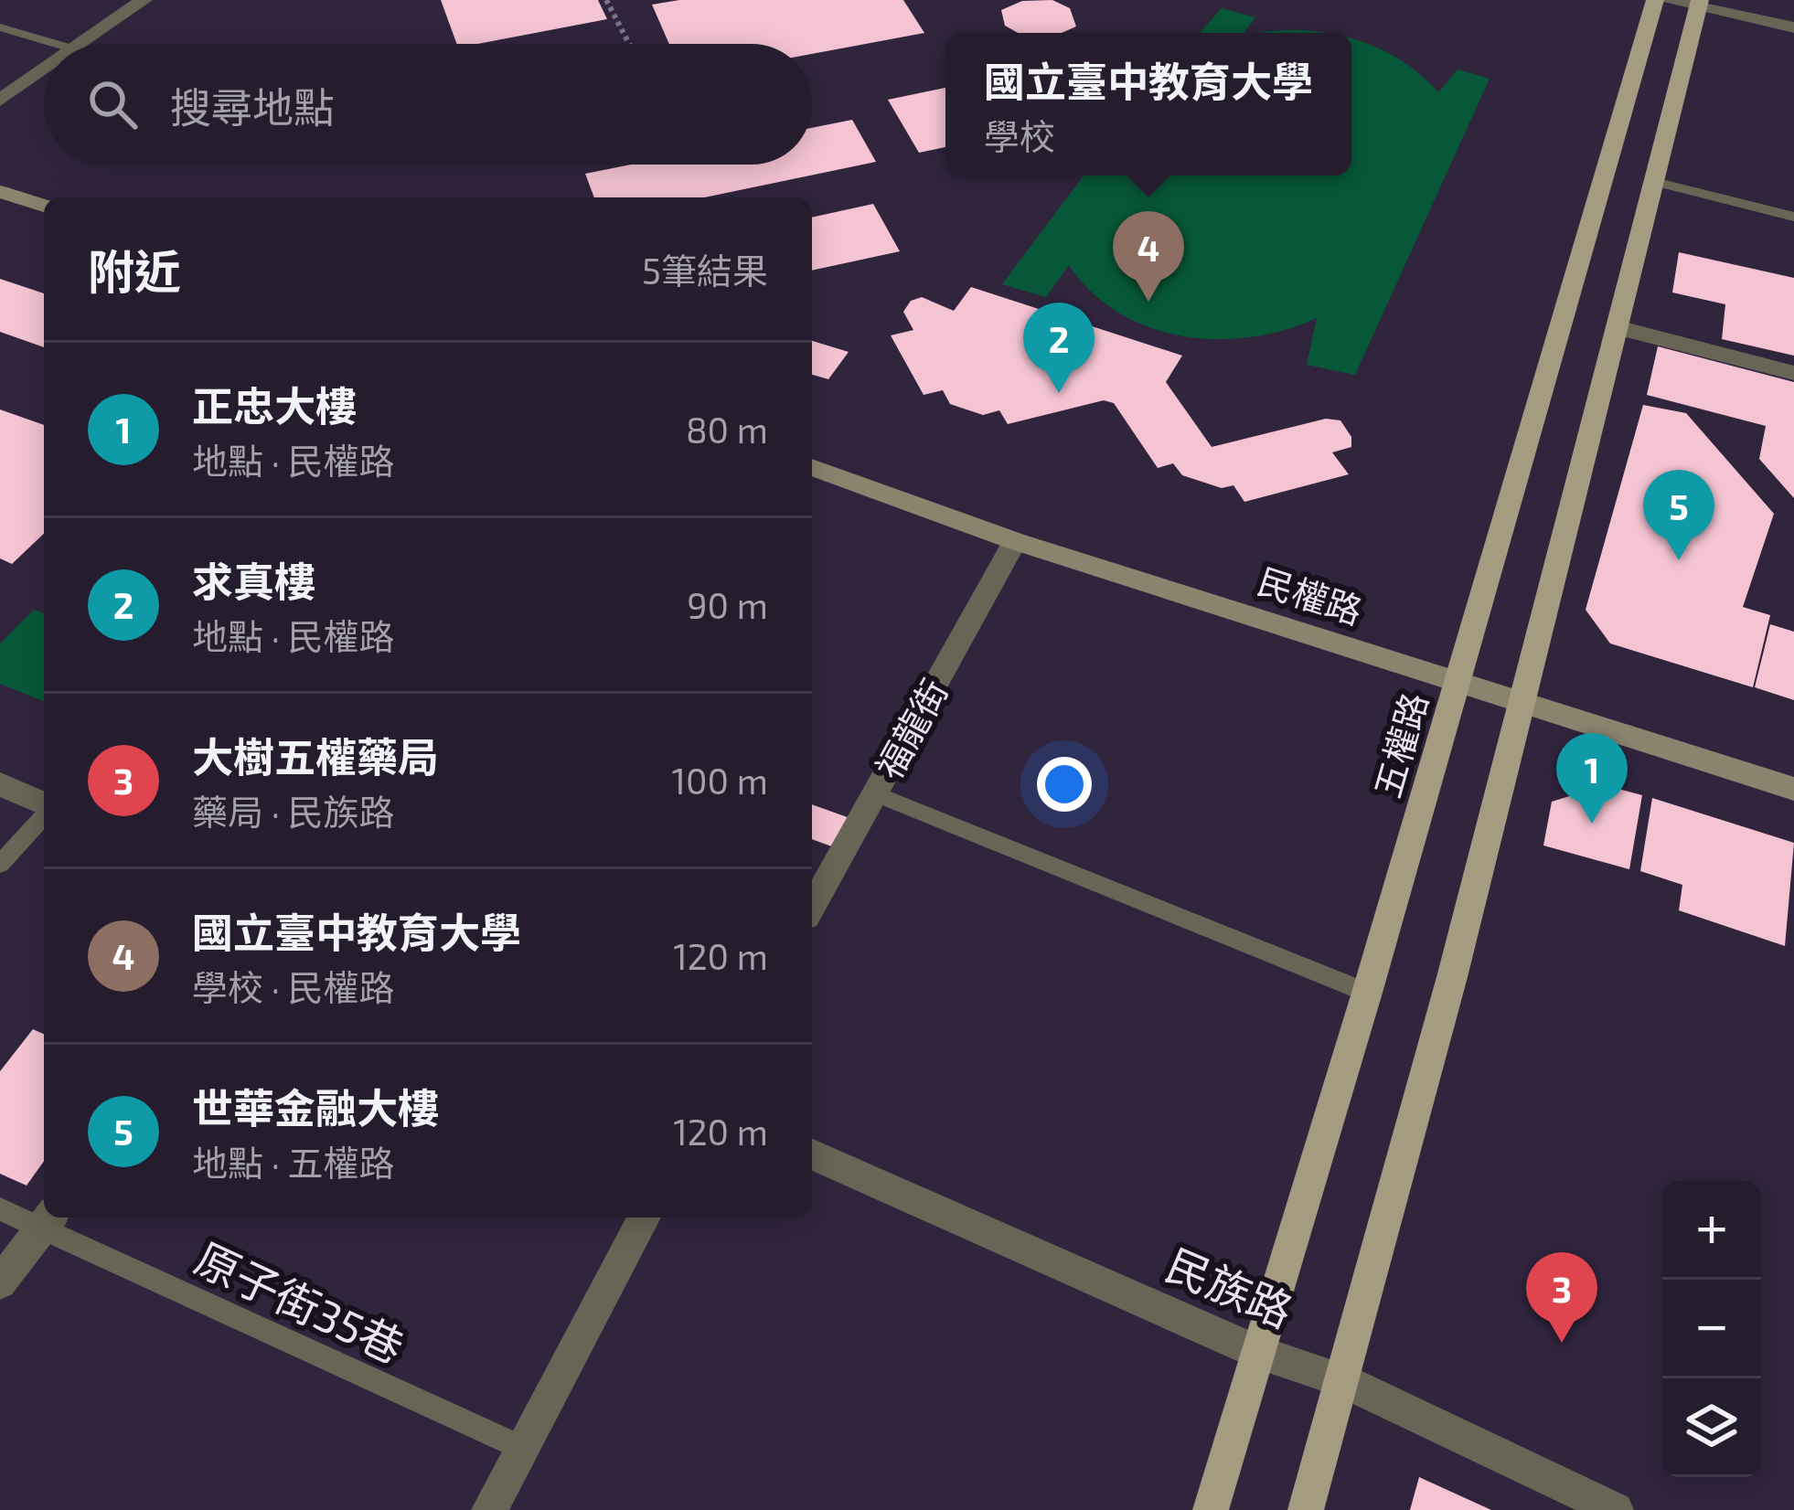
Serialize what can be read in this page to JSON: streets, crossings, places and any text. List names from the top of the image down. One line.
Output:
{"streets":{"main road":["民權路","五權路"],"street":["福龍街","民族路"],"lane":["原子街35巷"]},"crossings":[["民權路","福龍街"],["民權路","五權路"],["五權路","民族路"]],"page":{"popup":["國立臺中教育大學","學校"],"search":"搜尋地點","heading":["附近","5筆結果"],"pins":["4","2","5","1","3"],"list":[{"mark":"1","name":"正忠大樓","note":"地點 · 民權路","value":"80 m"},{"mark":"2","name":"求真樓","note":"地點 · 民權路","value":"90 m"},{"mark":"3","name":"大樹五權藥局","note":"藥局 · 民族路","value":"100 m"},{"mark":"4","name":"國立臺中教育大學","note":"學校 · 民權路","value":"120 m"},{"mark":"5","name":"世華金融大樓","note":"地點 · 五權路","value":"120 m"}],"map_buttons":["+","−"]}}
